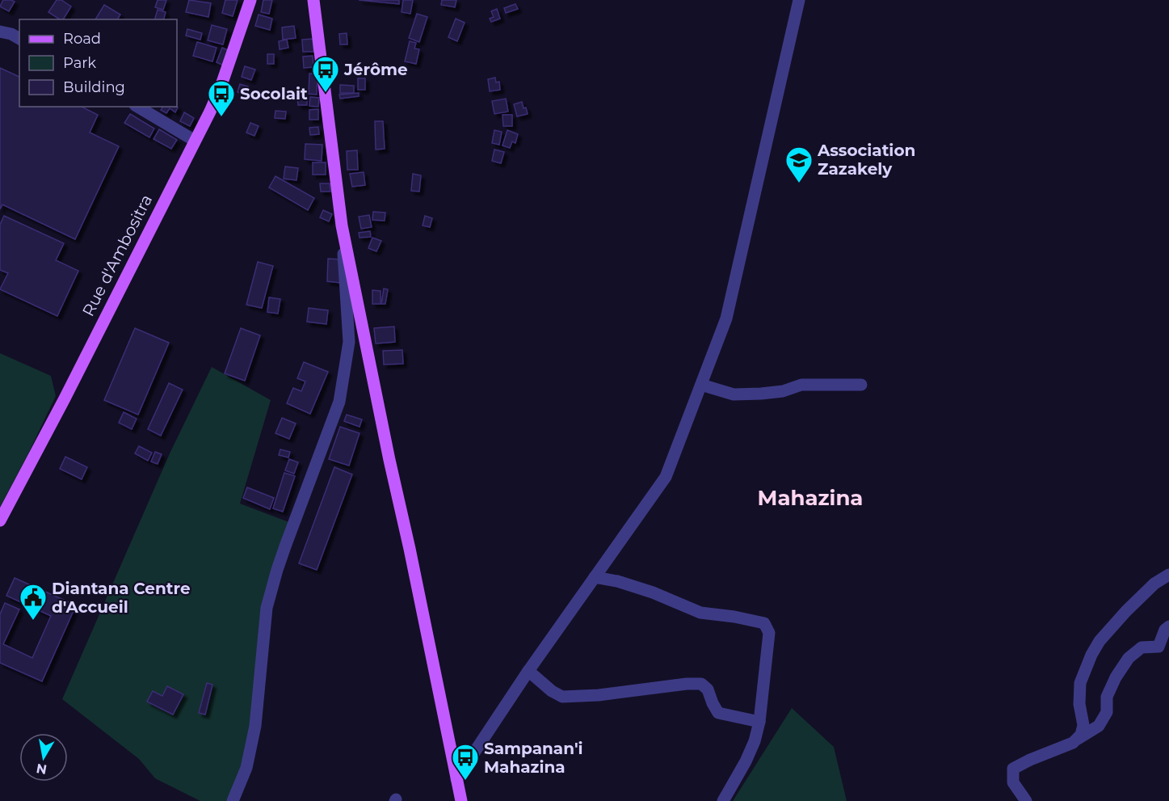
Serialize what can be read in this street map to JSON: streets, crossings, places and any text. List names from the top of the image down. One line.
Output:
{"streets":{"main road":["Rue d'Ambositra"]},"districts":["Mahazina"],"places":{"bus stop":["Jérôme","Socolait","Sampanan'i Mahazina"],"school or university":["Association Zazakely"],"public building":["Diantana Centre d'Accueil"]},"legend":["Road","Park","Building"],"north":"bottom"}
